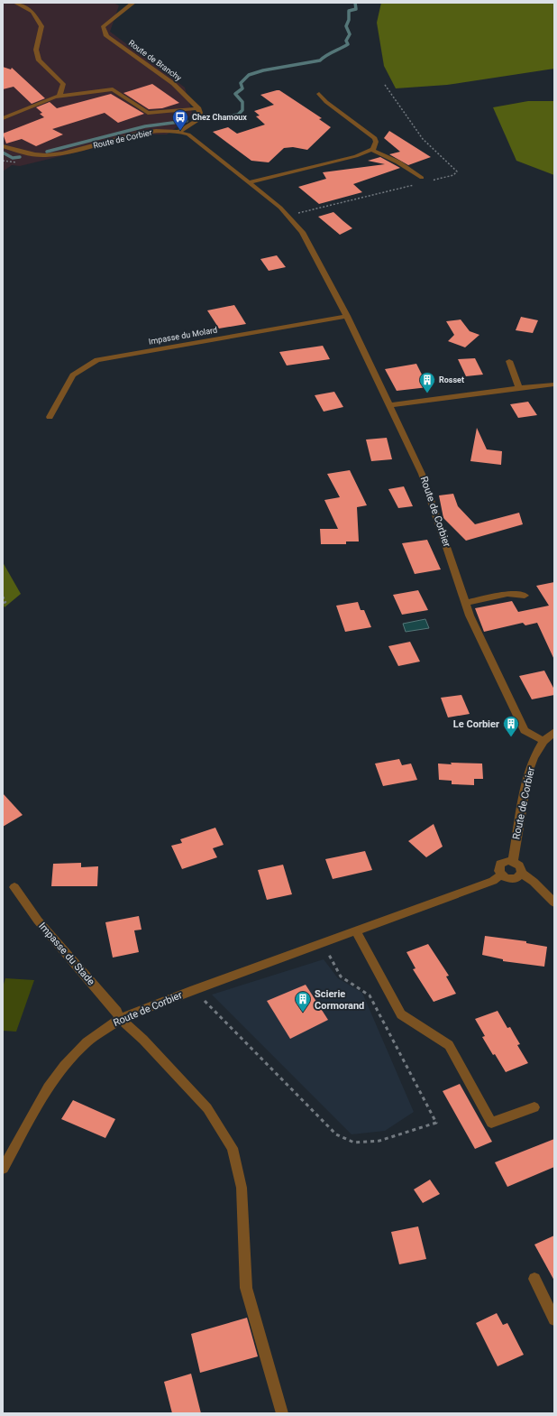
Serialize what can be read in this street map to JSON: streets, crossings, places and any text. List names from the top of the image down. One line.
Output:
{"streets":{"street":["Route de Branchy","Route de Corbier","Impasse du Molard","Impasse du Stade"]},"crossings":[["Route de Corbier","Impasse du Molard"],["Route de Corbier","Impasse du Stade"]],"places":{"bus stop":["Chez Chamoux"],"building":["Rosset","Le Corbier","Scierie Cormorand"]}}
